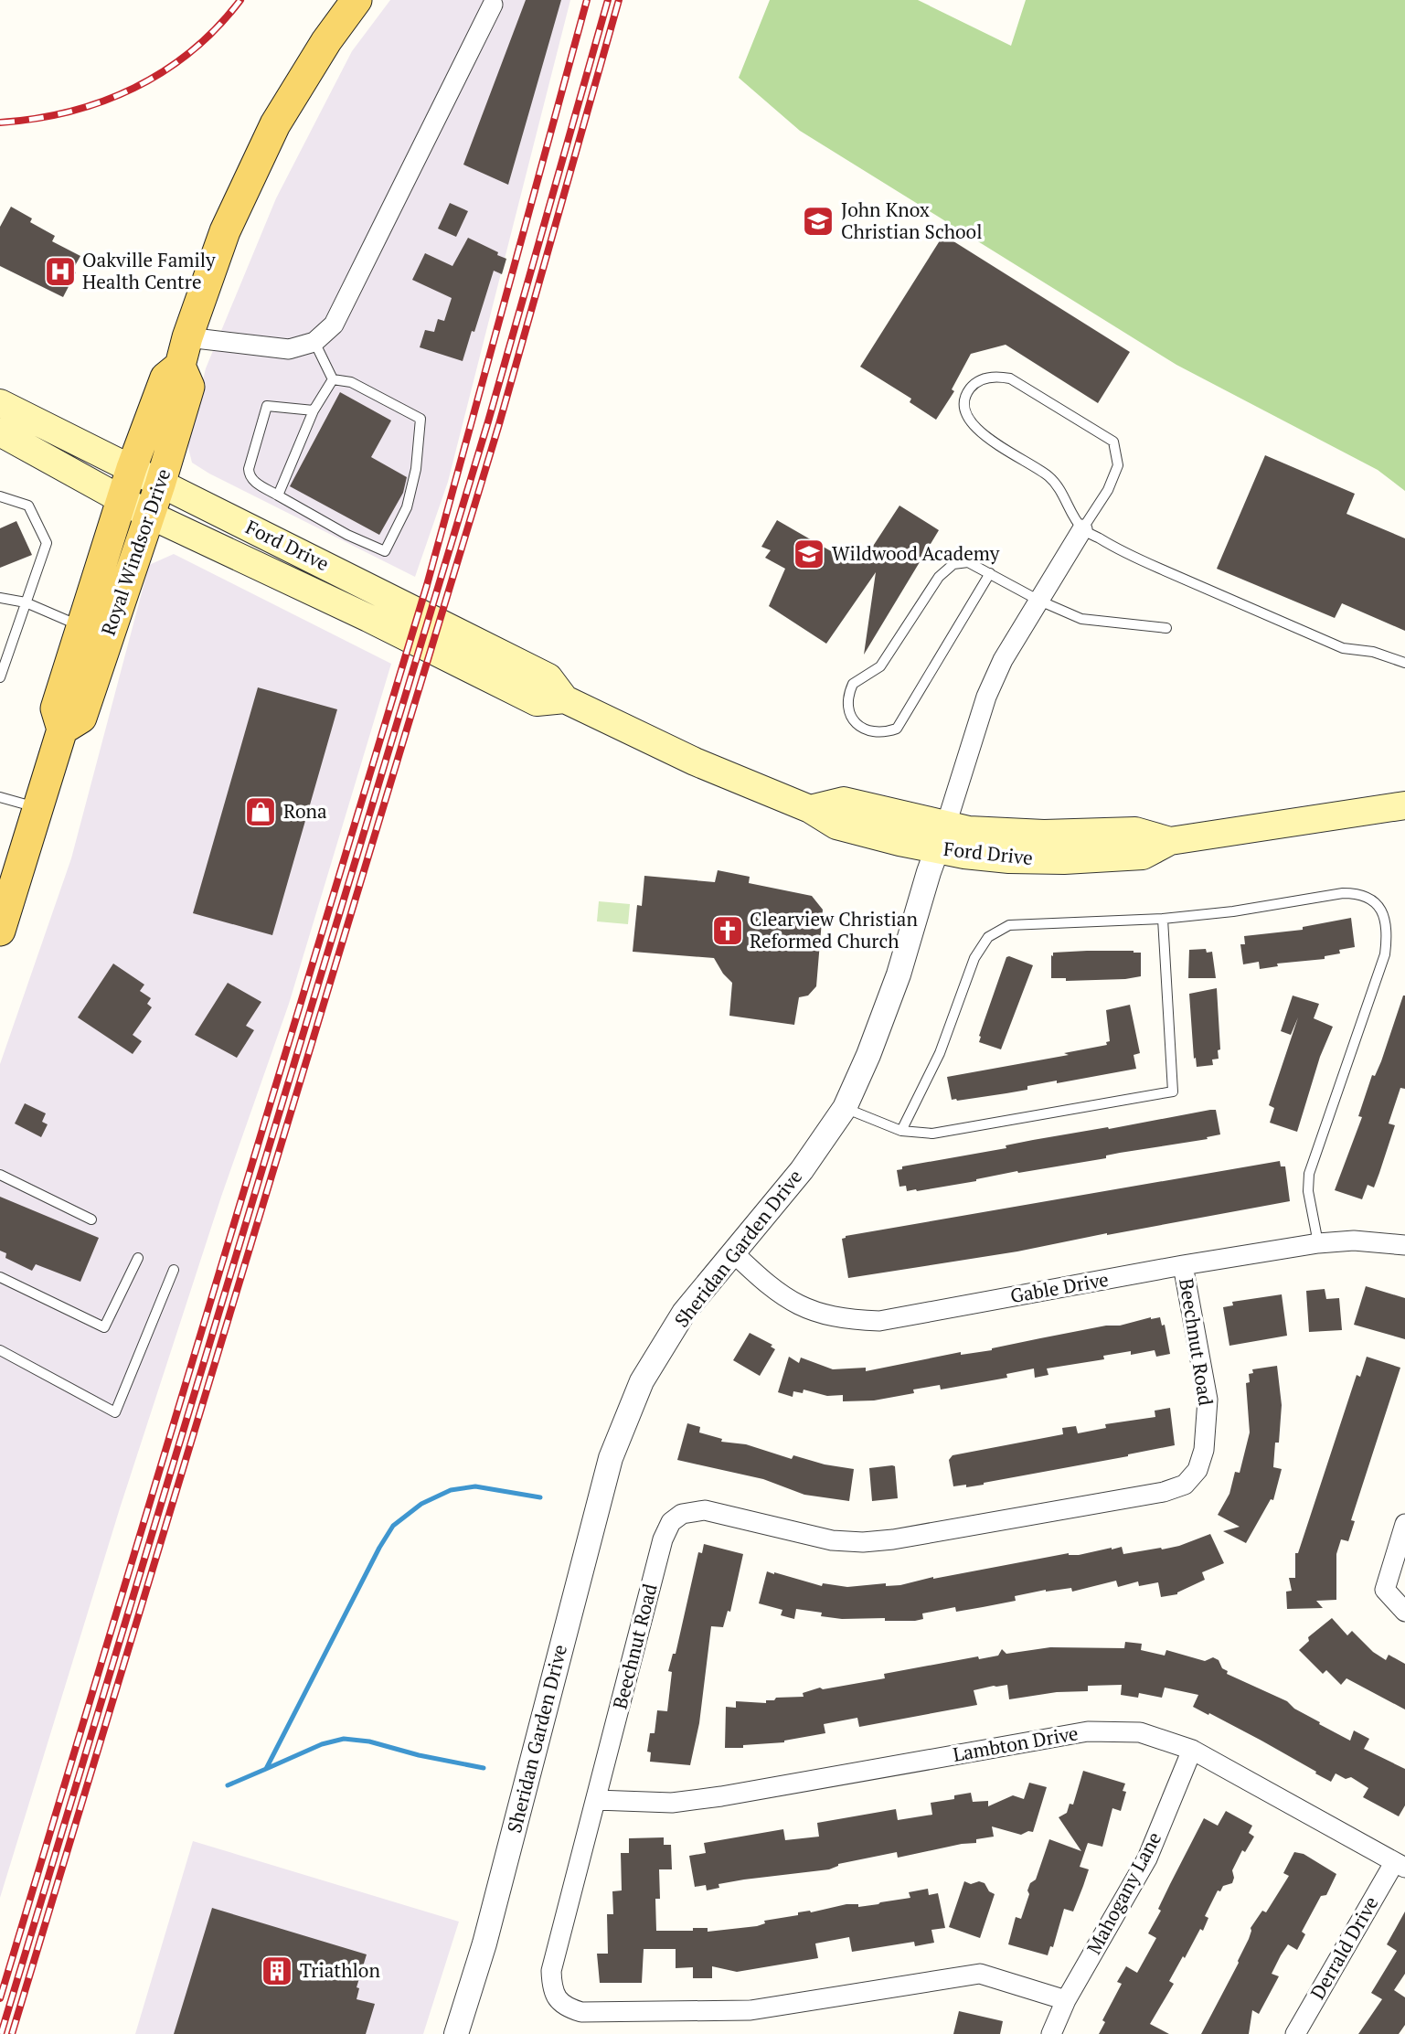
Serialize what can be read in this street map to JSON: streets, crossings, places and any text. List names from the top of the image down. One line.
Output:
{"streets":{"main road":["Ford Drive","Royal Windsor Drive"],"street":["Sheridan Garden Drive","Gable Drive","Beechnut Road","Lambton Drive","Mahogany Lane","Derrald Drive"]},"crossings":[["Ford Drive","Royal Windsor Drive"],["Ford Drive","Sheridan Garden Drive"],["Sheridan Garden Drive","Gable Drive"],["Gable Drive","Beechnut Road"],["Beechnut Road","Lambton Drive"],["Beechnut Road","Mahogany Lane"],["Lambton Drive","Mahogany Lane"],["Lambton Drive","Derrald Drive"]],"places":{"school or university":["John Knox Christian School","Wildwood Academy"],"hospital":["Oakville Family Health Centre"],"shop":["Rona"],"church":["Clearview Christian Reformed Church"],"building":["Triathlon"]}}
